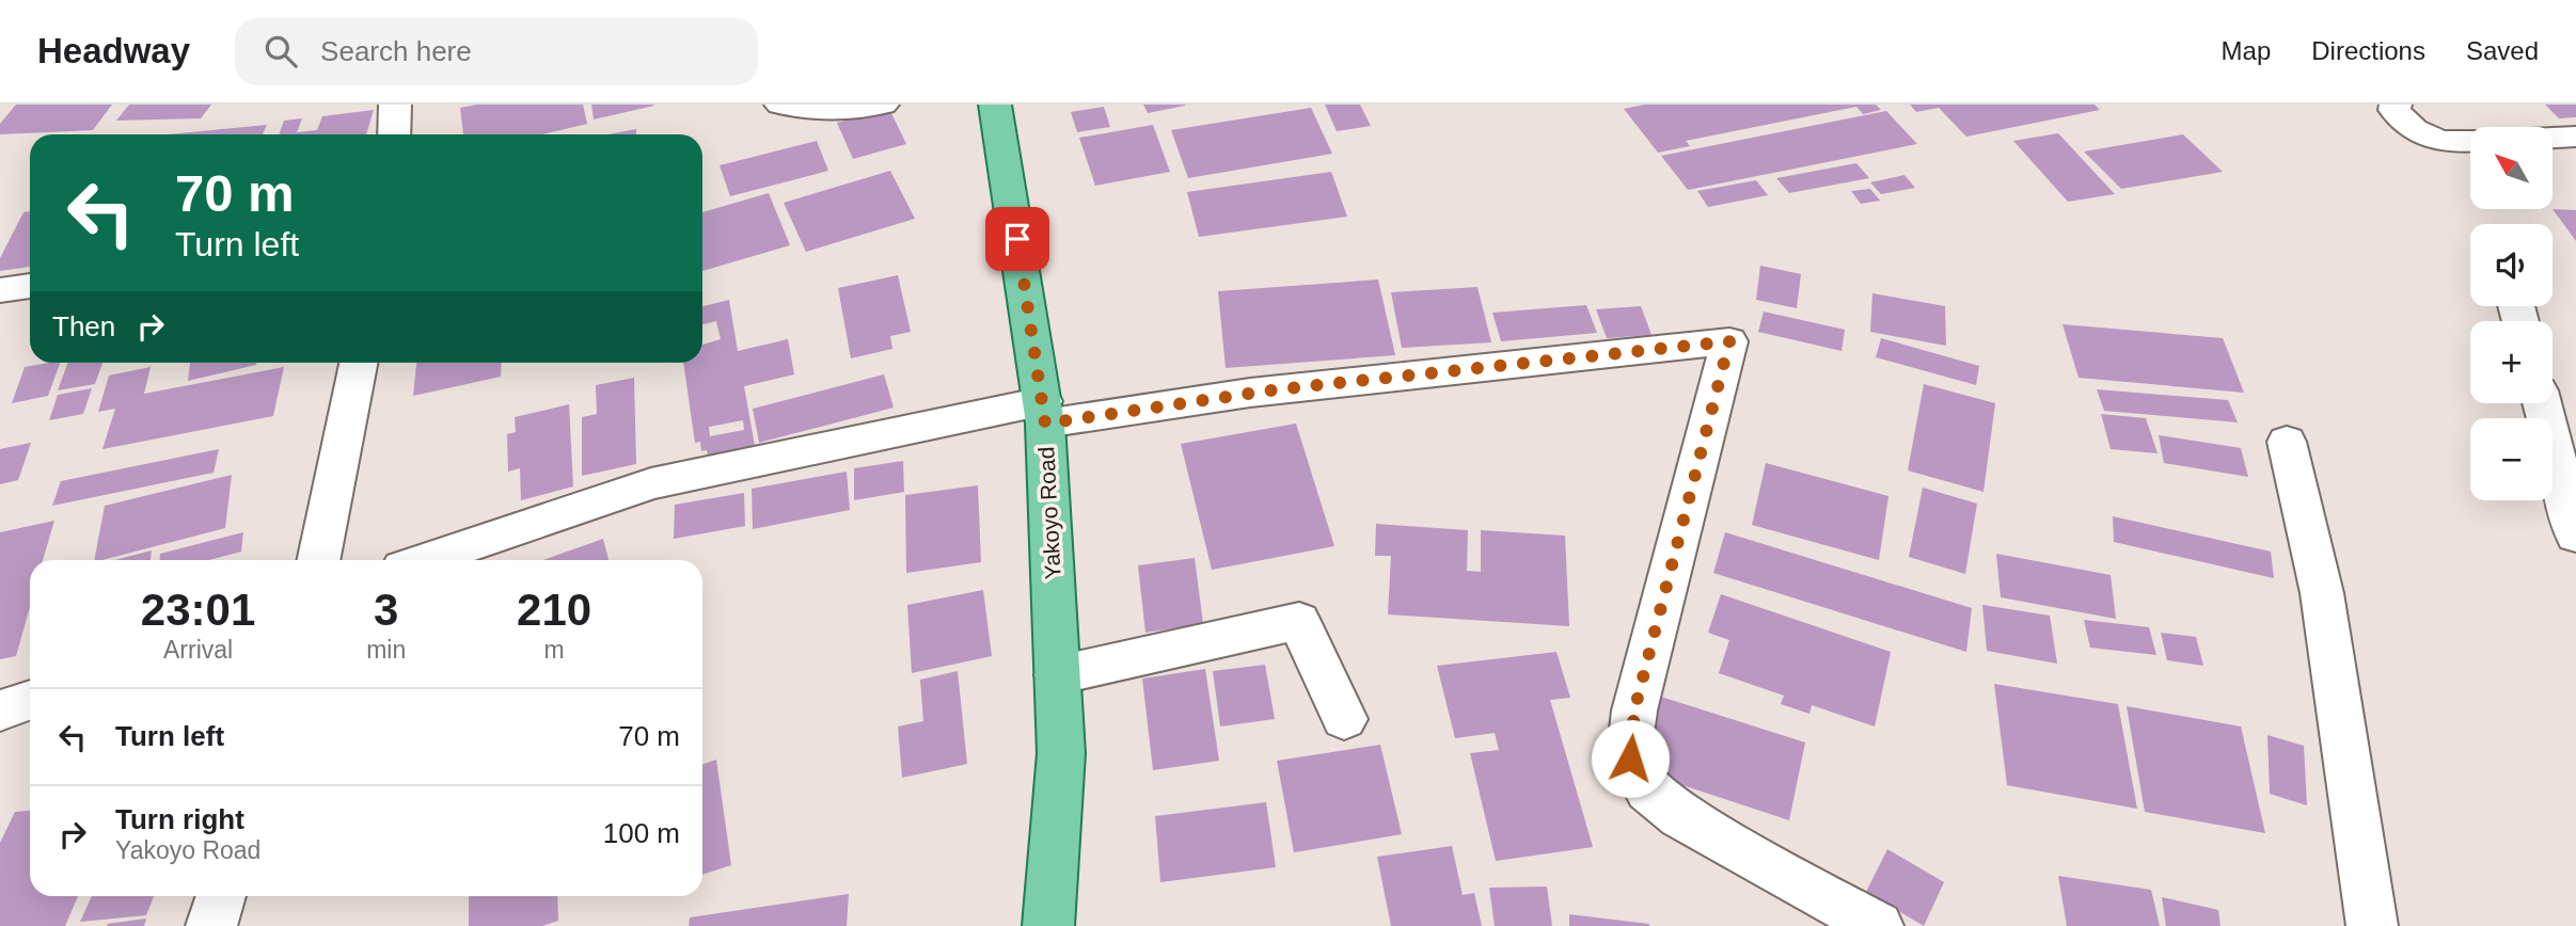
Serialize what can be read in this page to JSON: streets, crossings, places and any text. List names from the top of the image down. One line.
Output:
{"streets":{"main road":["Yakoyo Road"]},"north":"top left","page":{"header":"Headway","search":"Search here","nav":["Map","Directions","Saved"],"map_buttons":["+","−"],"turn":["70 m","Turn left"],"then":"Then","eta":["23:01","Arrival","3","min","210","m"],"list":[{"name":"Turn left","value":"70 m"},{"name":"Turn right","note":"Yakoyo Road","value":"100 m"}]}}
